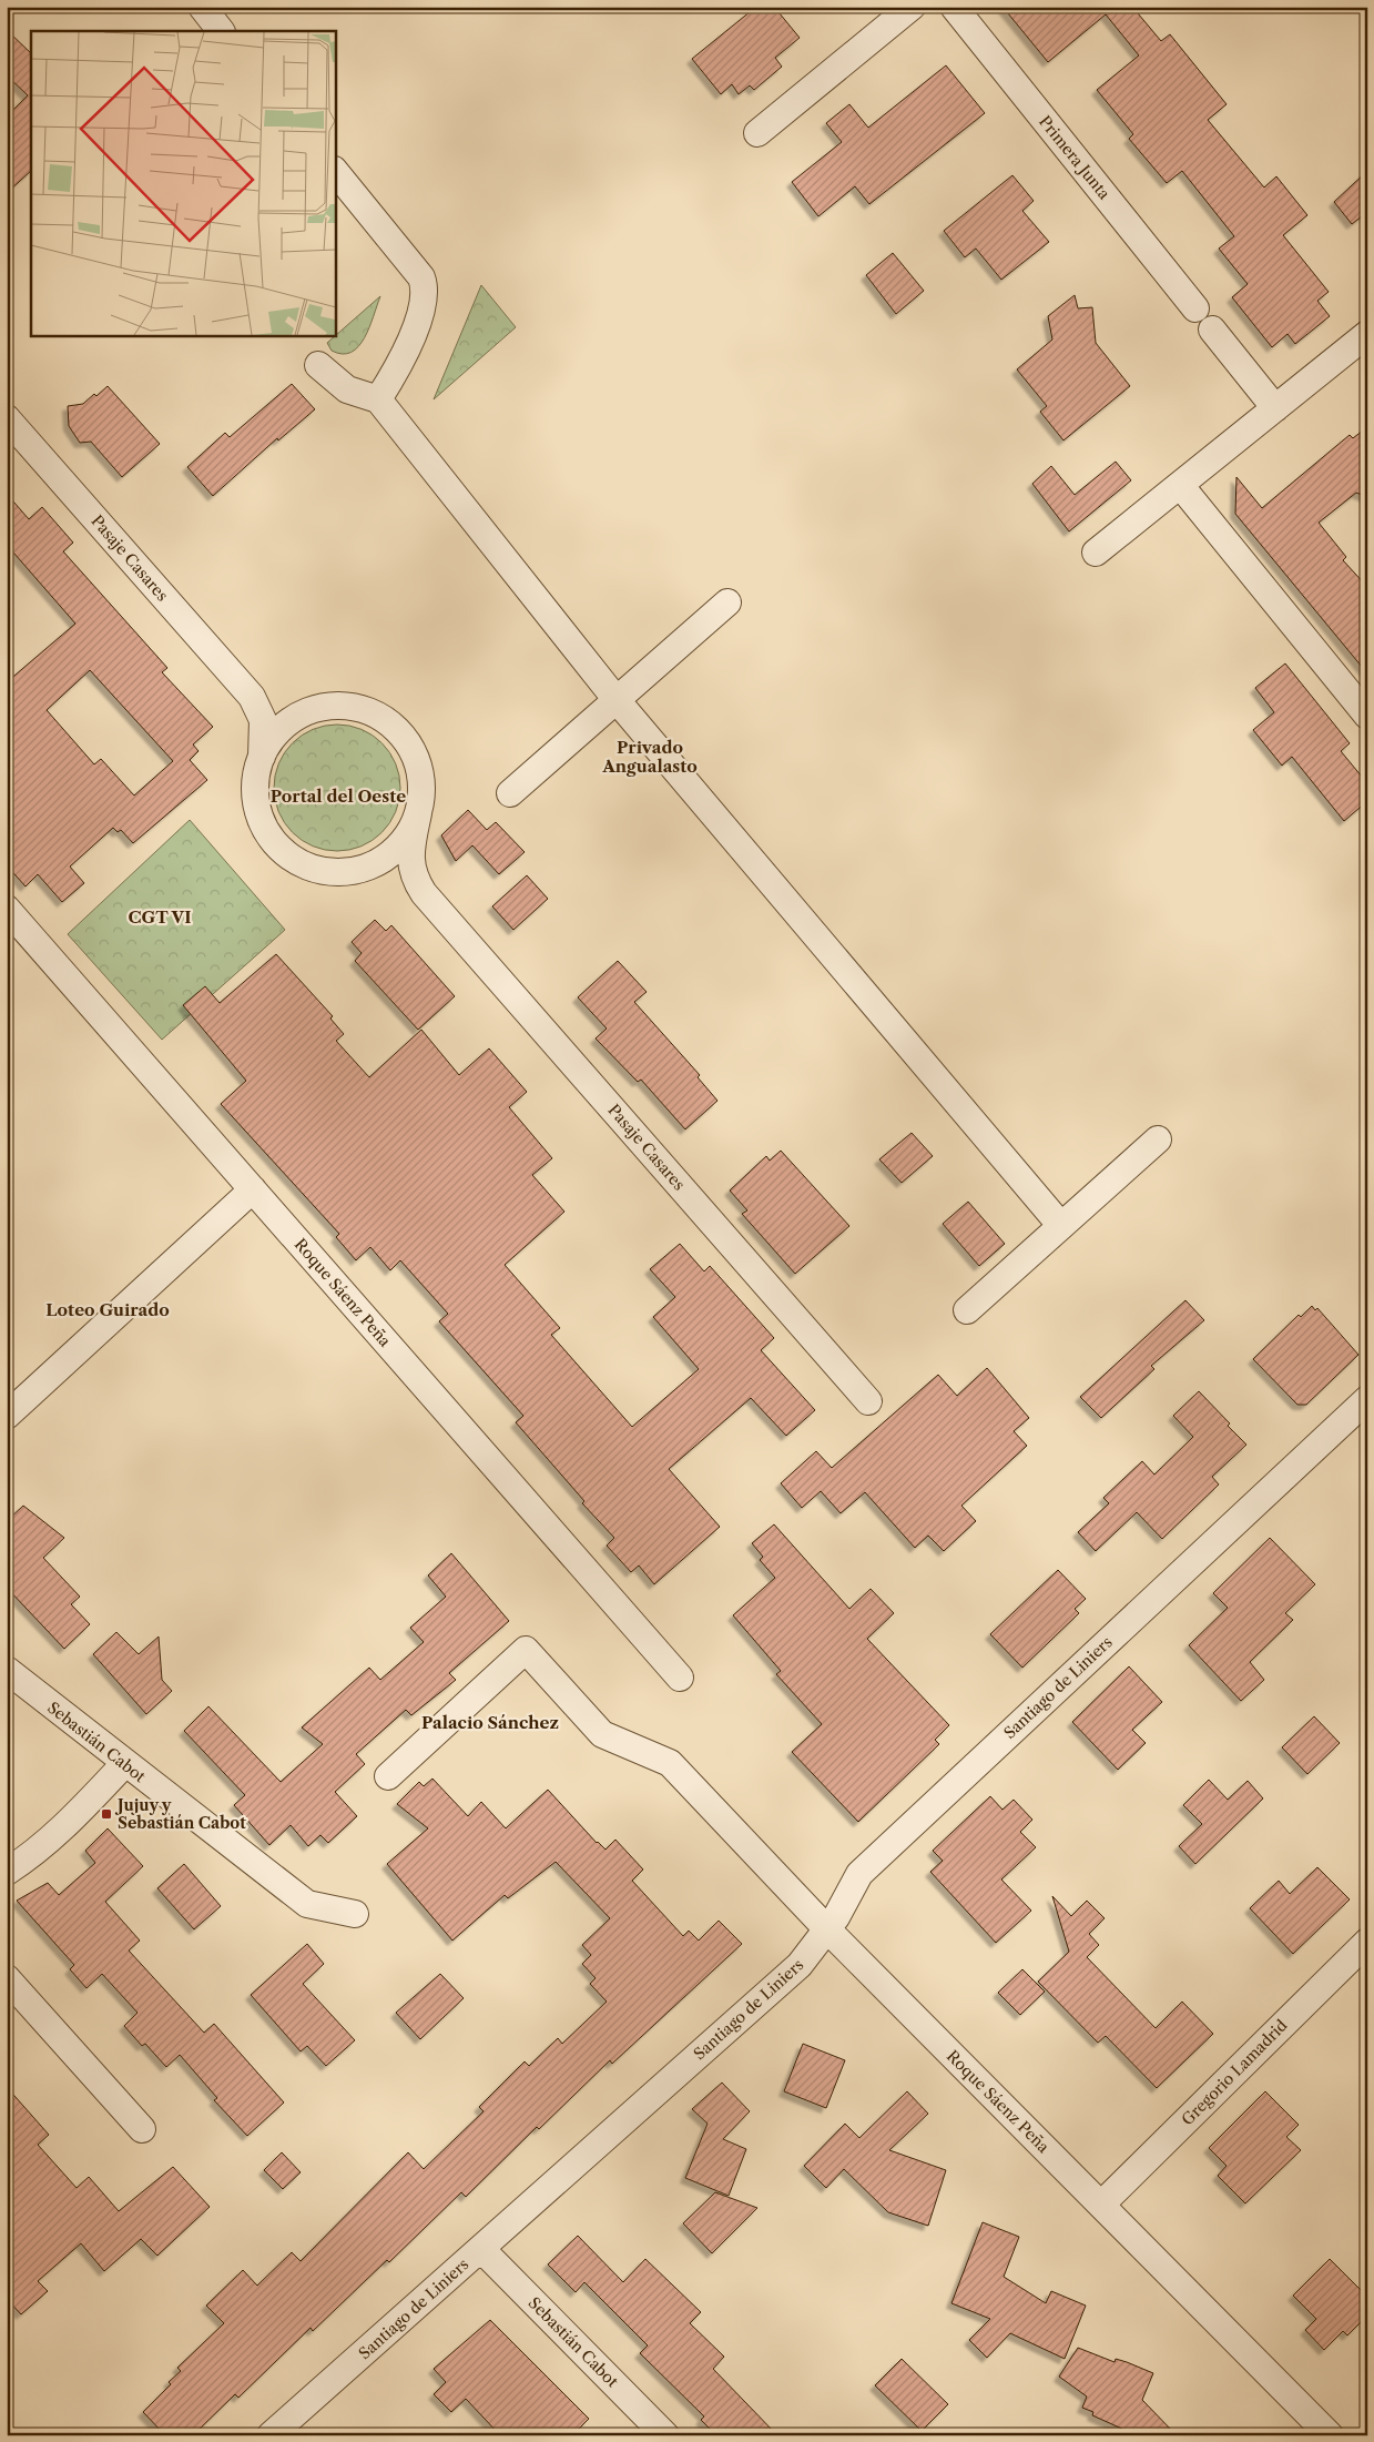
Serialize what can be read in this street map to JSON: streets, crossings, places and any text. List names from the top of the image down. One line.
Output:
{"streets":{"street":["Primera Junta","Pasaje Casares","Roque Sáenz Peña","Santiago de Liniers","Sebastián Cabot","Gregorio Lamadrid"]},"crossings":[["Roque Sáenz Peña","Santiago de Liniers"],["Roque Sáenz Peña","Gregorio Lamadrid"],["Santiago de Liniers","Sebastián Cabot"]],"districts":["Privado Angualasto","Portal del Oeste","CGT VI","Loteo Guirado","Palacio Sánchez"],"places":{"transit":["Jujuy y Sebastián Cabot"]}}
